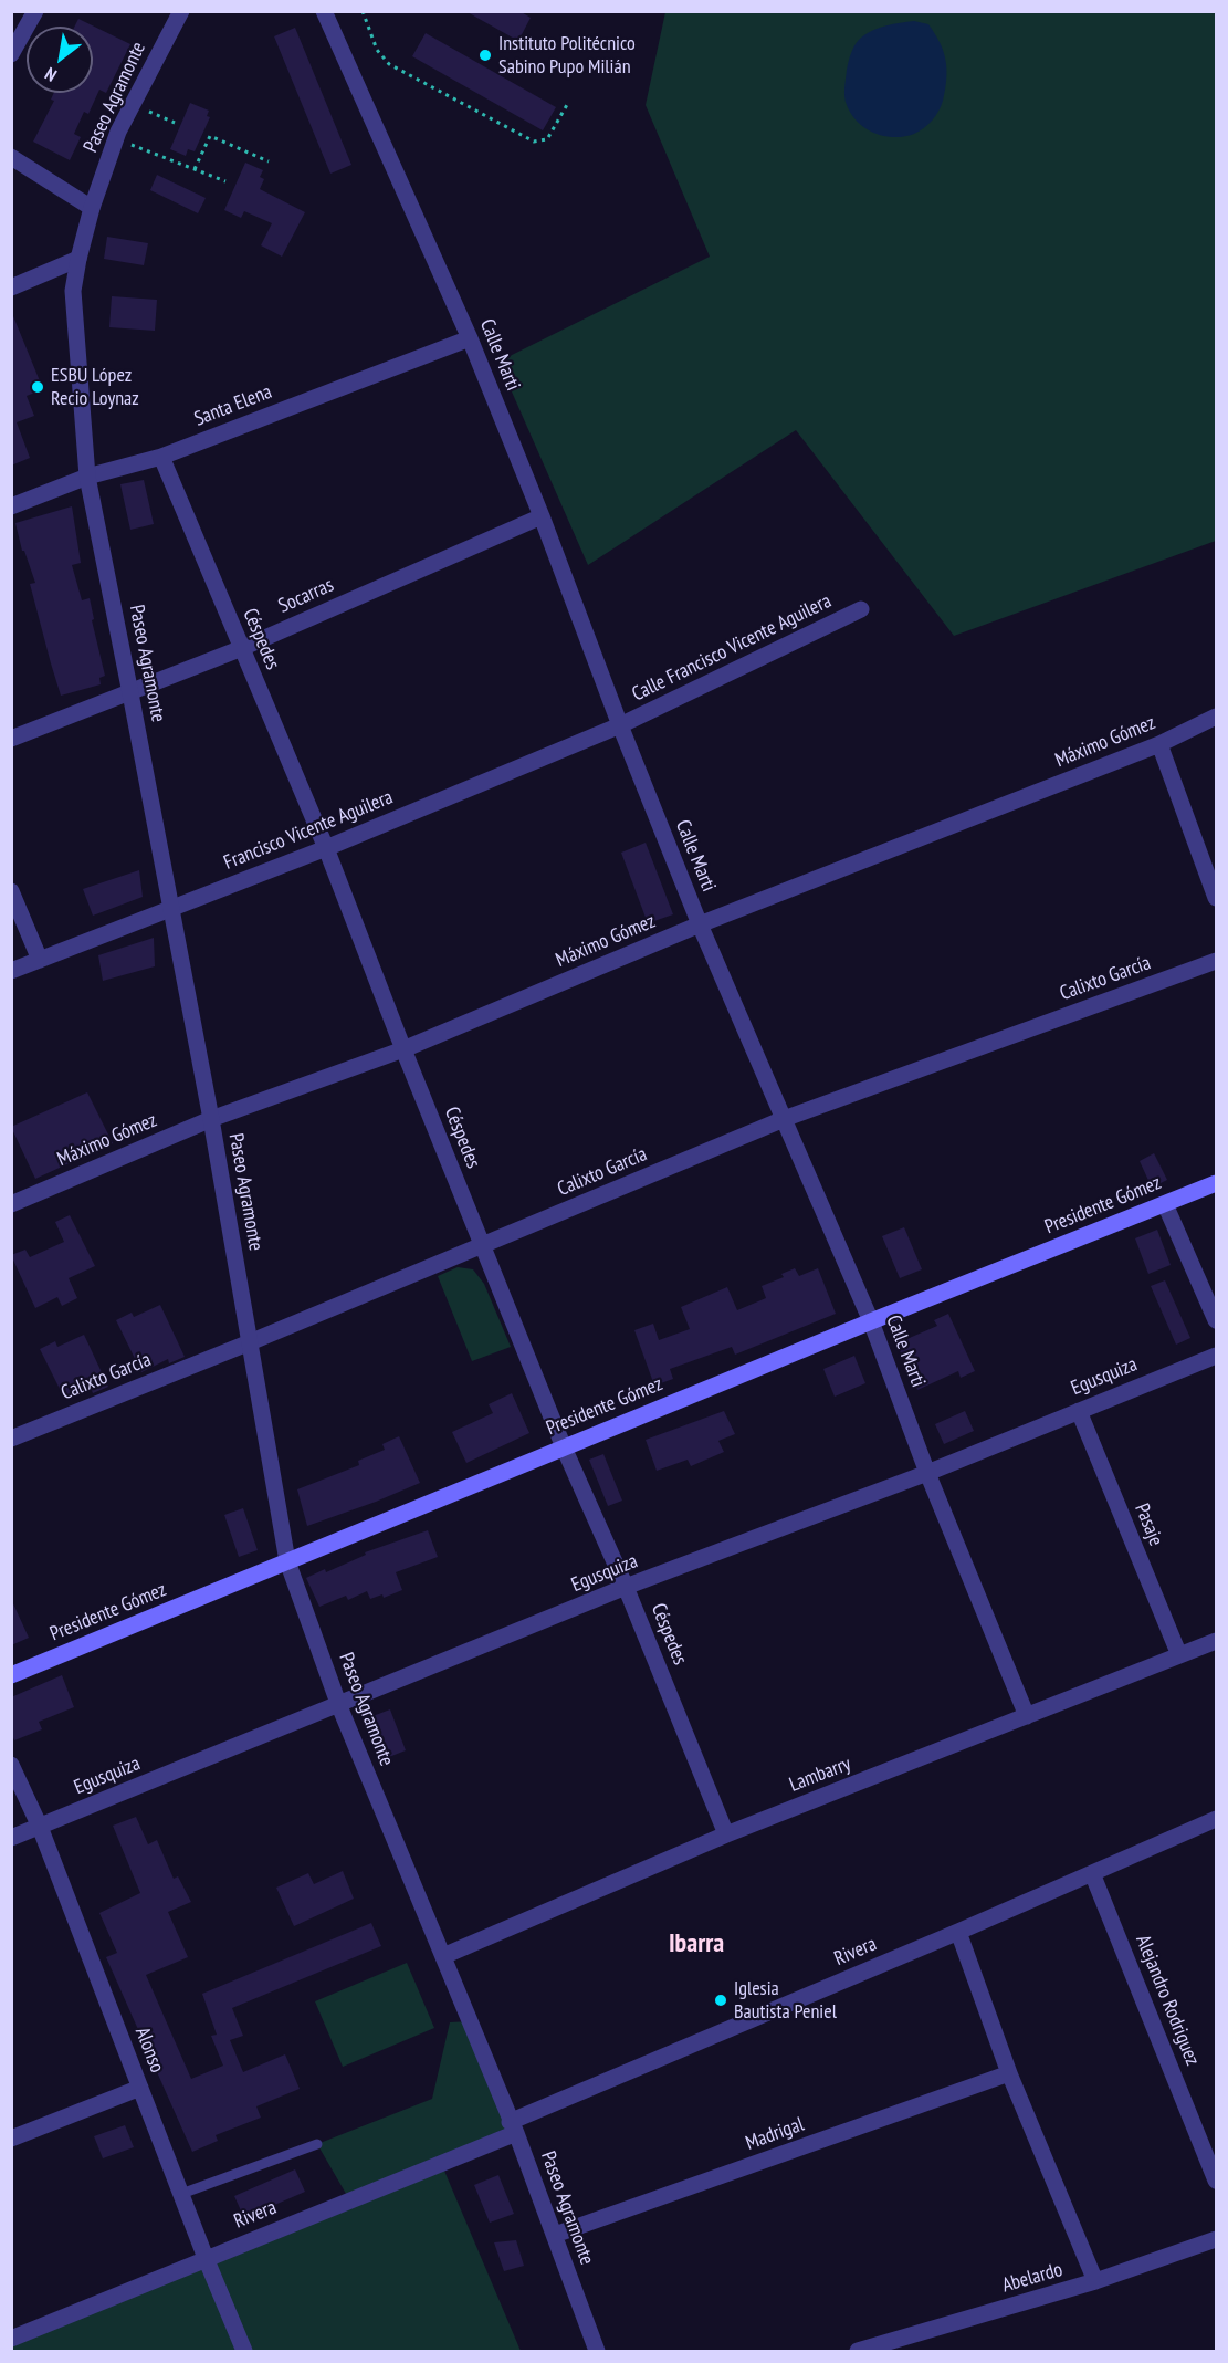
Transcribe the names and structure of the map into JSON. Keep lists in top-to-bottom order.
{
  "streets": {
    "main road": ["Presidente Gómez"],
    "street": [
      "Paseo Agramonte",
      "Calle Marti",
      "Santa Elena",
      "Socarras",
      "Céspedes",
      "Calle Francisco Vicente Aguilera",
      "Máximo Gómez",
      "Francisco Vicente Aguilera",
      "Calixto García",
      "Egusquiza",
      "Pasaje",
      "Lambarry",
      "Rivera",
      "Alejandro Rodriguez",
      "Alonso",
      "Madrigal",
      "Abelardo"
    ]
  },
  "crossings": [
    ["Paseo Agramonte", "Santa Elena"],
    ["Paseo Agramonte", "Socarras"],
    ["Paseo Agramonte", "Máximo Gómez"],
    ["Paseo Agramonte", "Francisco Vicente Aguilera"],
    ["Paseo Agramonte", "Calixto García"],
    ["Paseo Agramonte", "Presidente Gómez"],
    ["Paseo Agramonte", "Egusquiza"],
    ["Paseo Agramonte", "Lambarry"],
    ["Paseo Agramonte", "Rivera"],
    ["Paseo Agramonte", "Madrigal"],
    ["Calle Marti", "Santa Elena"],
    ["Calle Marti", "Socarras"],
    ["Calle Marti", "Calle Francisco Vicente Aguilera"],
    ["Calle Marti", "Máximo Gómez"],
    ["Calle Marti", "Francisco Vicente Aguilera"],
    ["Calle Marti", "Calixto García"],
    ["Calle Marti", "Presidente Gómez"],
    ["Calle Marti", "Egusquiza"],
    ["Calle Marti", "Lambarry"],
    ["Santa Elena", "Céspedes"],
    ["Socarras", "Céspedes"],
    ["Céspedes", "Máximo Gómez"],
    ["Céspedes", "Francisco Vicente Aguilera"],
    ["Céspedes", "Calixto García"],
    ["Céspedes", "Presidente Gómez"],
    ["Céspedes", "Egusquiza"],
    ["Céspedes", "Lambarry"],
    ["Calle Francisco Vicente Aguilera", "Francisco Vicente Aguilera"],
    ["Egusquiza", "Pasaje"],
    ["Egusquiza", "Alonso"],
    ["Pasaje", "Lambarry"],
    ["Rivera", "Alejandro Rodriguez"],
    ["Rivera", "Alonso"]
  ],
  "districts": ["Ibarra"],
  "places": ["Instituto Politécnico Sabino Pupo Milián", "ESBU López Recio Loynaz", "Iglesia Bautista Peniel"],
  "north": "bottom left"
}
